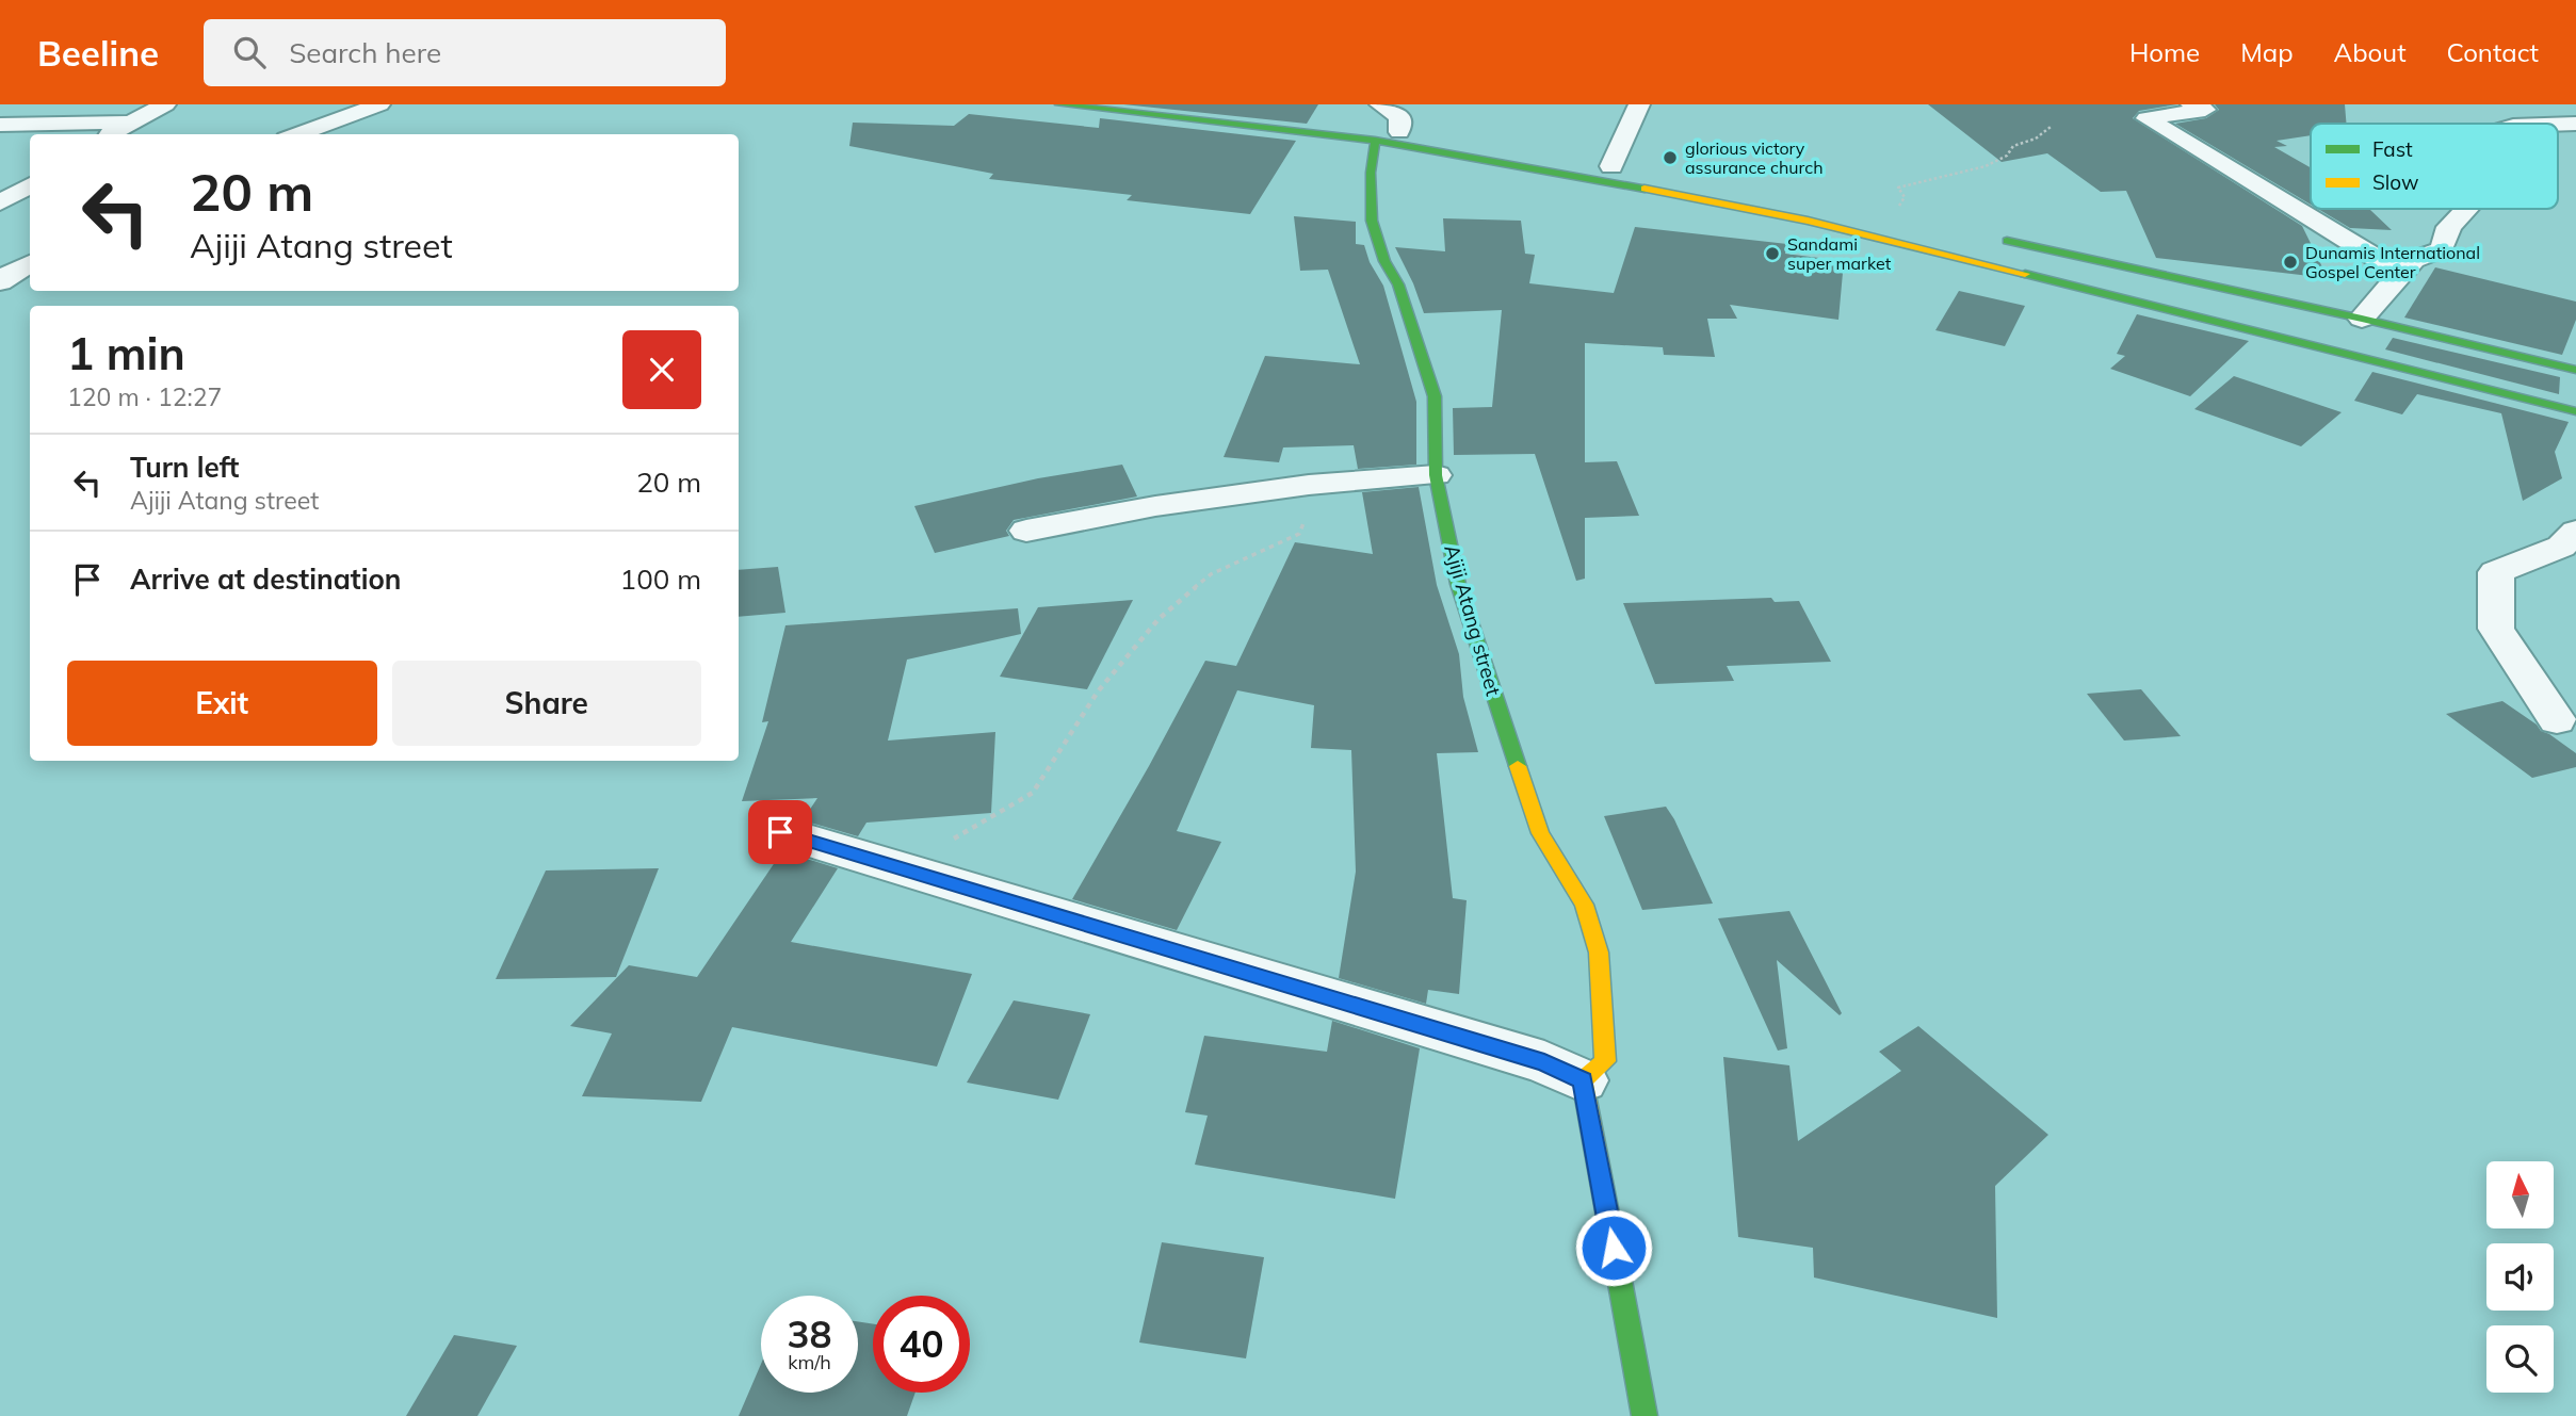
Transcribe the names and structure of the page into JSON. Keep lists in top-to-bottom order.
{
  "streets": {
    "main road": ["Ajiji Atang street"]
  },
  "places": ["glorious victory assurance church", "Sandami super market", "Dunamis International Gospel Center"],
  "legend": ["Fast", "Slow"],
  "north": "top",
  "page": {
    "header": "Beeline",
    "search": "Search here",
    "nav": [
      "Home",
      "Map",
      "About",
      "Contact"
    ],
    "turn": ["20 m", "Ajiji Atang street"],
    "heading": ["1 min", "120 m · 12:27"],
    "list": [
      {
        "name": "Turn left",
        "note": "Ajiji Atang street",
        "value": "20 m"
      },
      {
        "name": "Arrive at destination",
        "value": "100 m"
      }
    ],
    "buttons": ["Exit", "Share"],
    "speed": "38 km/h",
    "limit": "40"
  }
}
